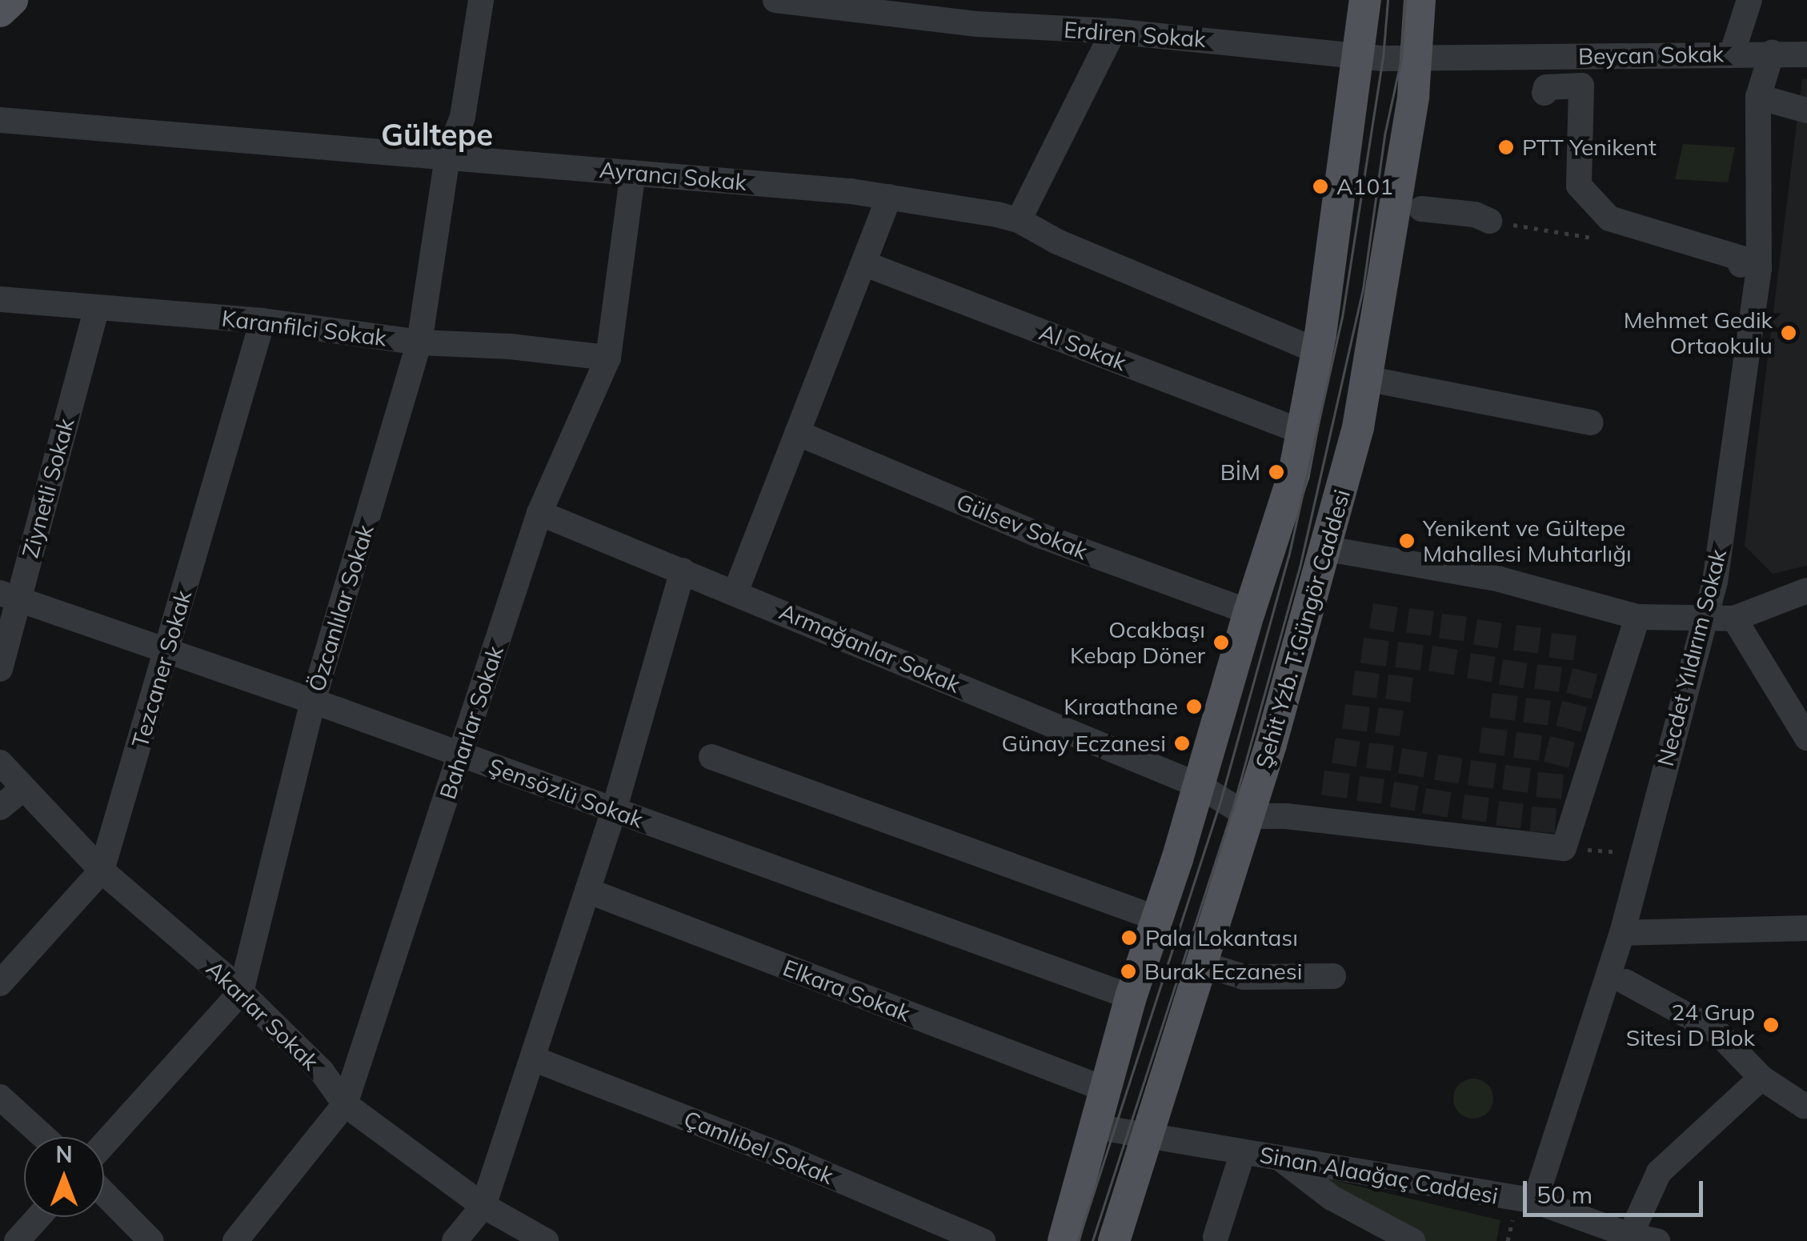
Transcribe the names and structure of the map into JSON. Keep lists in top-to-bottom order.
{
  "streets": {
    "main road": ["Şehit Yzb. T.Güngör Caddesi"],
    "street": [
      "Erdiren Sokak",
      "Beycan Sokak",
      "Ayrancı Sokak",
      "Karanfilci Sokak",
      "Al Sokak",
      "Ziynetli Sokak",
      "Gülsev Sokak",
      "Özcanlılar Sokak",
      "Armağanlar Sokak",
      "Necdet Yıldırım Sokak",
      "Tezcaner Sokak",
      "Baharlar Sokak",
      "Şensözlü Sokak",
      "Elkara Sokak",
      "Akarlar Sokak",
      "Çamlıbel Sokak",
      "Sinan Alaağaç Caddesi"
    ]
  },
  "crossings": [
    ["Erdiren Sokak", "Beycan Sokak"],
    ["Erdiren Sokak", "Şehit Yzb. T.Güngör Caddesi"],
    ["Beycan Sokak", "Necdet Yıldırım Sokak"],
    ["Ayrancı Sokak", "Özcanlılar Sokak"],
    ["Ayrancı Sokak", "Baharlar Sokak"],
    ["Karanfilci Sokak", "Ziynetli Sokak"],
    ["Karanfilci Sokak", "Özcanlılar Sokak"],
    ["Karanfilci Sokak", "Tezcaner Sokak"],
    ["Karanfilci Sokak", "Baharlar Sokak"],
    ["Ziynetli Sokak", "Şensözlü Sokak"],
    ["Özcanlılar Sokak", "Şensözlü Sokak"],
    ["Özcanlılar Sokak", "Akarlar Sokak"],
    ["Şehit Yzb. T.Güngör Caddesi", "Armağanlar Sokak"],
    ["Şehit Yzb. T.Güngör Caddesi", "Sinan Alaağaç Caddesi"],
    ["Armağanlar Sokak", "Baharlar Sokak"],
    ["Necdet Yıldırım Sokak", "Sinan Alaağaç Caddesi"],
    ["Tezcaner Sokak", "Şensözlü Sokak"],
    ["Tezcaner Sokak", "Akarlar Sokak"],
    ["Baharlar Sokak", "Şensözlü Sokak"],
    ["Baharlar Sokak", "Akarlar Sokak"]
  ],
  "districts": ["Gültepe"],
  "places": [
    "PTT Yenikent",
    "A101",
    "Mehmet Gedik Ortaokulu",
    "BİM",
    "Yenikent ve Gültepe Mahallesi Muhtarlığı",
    "Ocakbaşı Kebap Döner",
    "Kıraathane",
    "Günay Eczanesi",
    "Pala Lokantası",
    "Burak Eczanesi",
    "24 Grup Sitesi D Blok"
  ],
  "scale_bar": "50 m",
  "north": "top"
}
